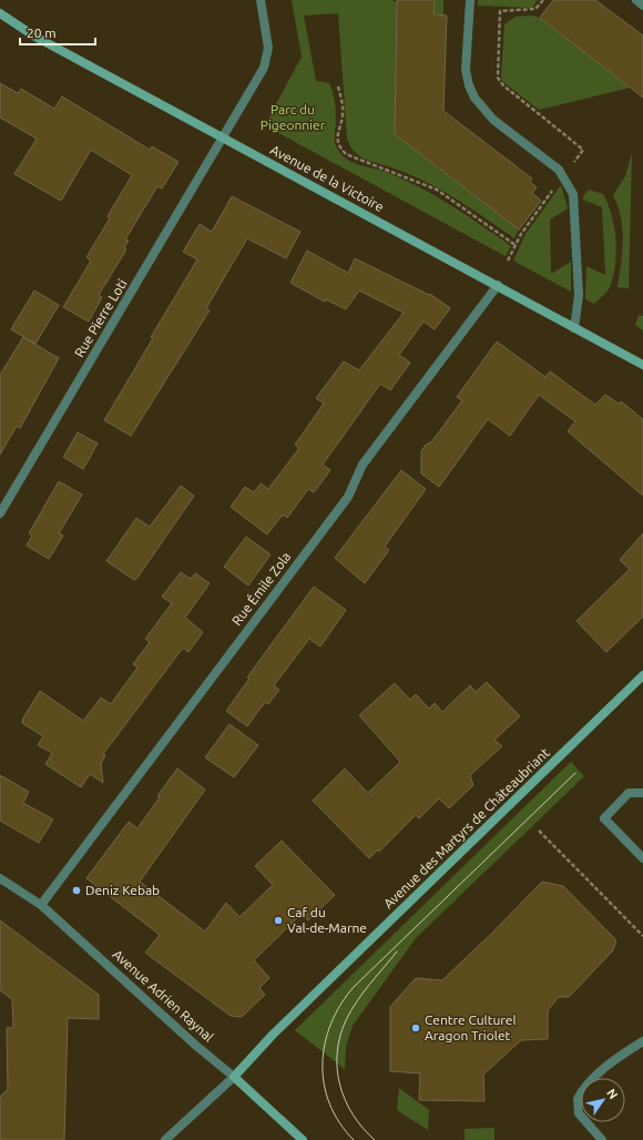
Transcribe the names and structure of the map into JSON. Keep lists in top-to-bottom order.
{
  "streets": {
    "street": [
      "Avenue de la Victoire",
      "Rue Pierre Loti",
      "Rue Émile Zola",
      "Avenue des Martyrs de Châteaubriant",
      "Avenue Adrien Raynal"
    ]
  },
  "crossings": [
    ["Avenue de la Victoire", "Rue Pierre Loti"],
    ["Avenue de la Victoire", "Rue Émile Zola"],
    ["Rue Émile Zola", "Avenue Adrien Raynal"],
    ["Avenue des Martyrs de Châteaubriant", "Avenue Adrien Raynal"]
  ],
  "parks": ["Parc du Pigeonnier"],
  "places": ["Deniz Kebab", "Caf du Val-de-Marne", "Centre Culturel Aragon Triolet"],
  "scale_bar": "20 m",
  "north": "top right"
}
